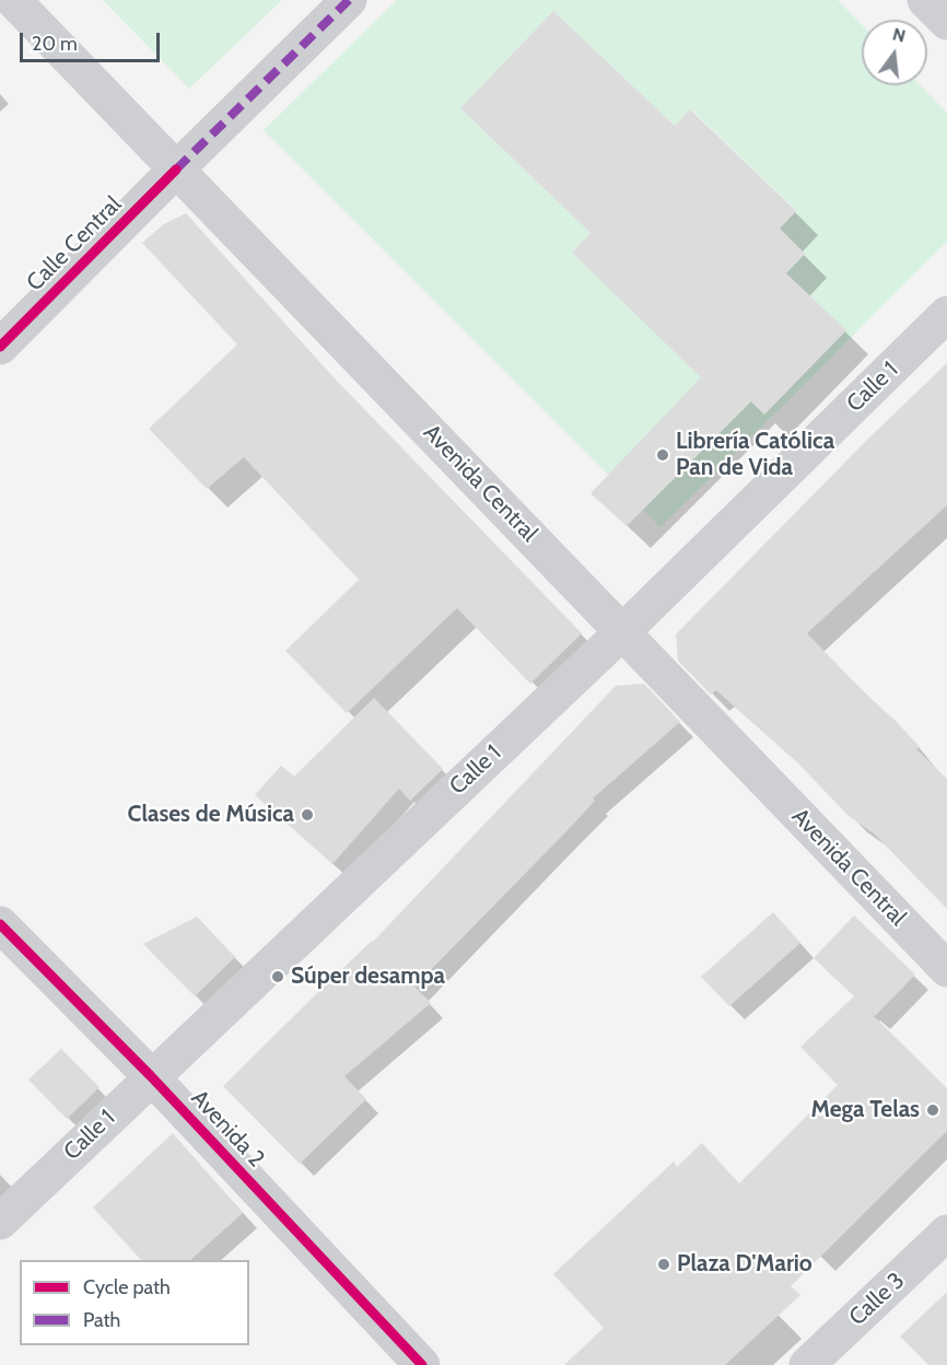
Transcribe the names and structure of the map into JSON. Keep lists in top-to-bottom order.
{
  "streets": {
    "main road": ["Calle 1", "Avenida Central", "Calle 3"],
    "street": ["Calle Central", "Avenida 2"]
  },
  "crossings": [
    ["Calle Central", "Avenida Central"],
    ["Calle 1", "Avenida Central"],
    ["Calle 1", "Avenida 2"]
  ],
  "places": [
    "Librería Católica Pan de Vida",
    "Clases de Música",
    "Súper desampa",
    "Mega Telas",
    "Plaza D'Mario"
  ],
  "legend": ["Cycle path", "Path"],
  "scale_bar": "20 m",
  "north": "top"
}
